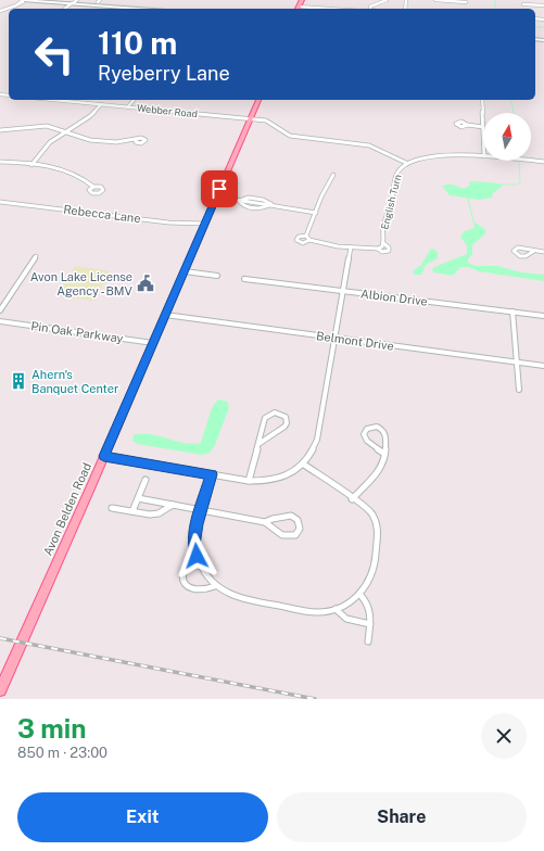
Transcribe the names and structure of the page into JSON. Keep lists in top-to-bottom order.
{
  "streets": {
    "main road": ["Avon Belden Road"],
    "street": [
      "Webber Road",
      "English Turn",
      "Rebecca Lane",
      "Albion Drive",
      "Pin Oak Parkway",
      "Belmont Drive"
    ]
  },
  "crossings": [
    ["Webber Road", "English Turn"],
    ["Webber Road", "Avon Belden Road"],
    ["Rebecca Lane", "Avon Belden Road"],
    ["Pin Oak Parkway", "Avon Belden Road"],
    ["Belmont Drive", "Avon Belden Road"]
  ],
  "places": {
    "public building": ["Avon Lake License Agency - BMV"],
    "building": ["Ahern's Banquet Center"]
  },
  "north": "top",
  "page": {
    "turn": ["110 m", "Ryeberry Lane"],
    "heading": ["3 min", "850 m · 23:00"],
    "buttons": ["Exit", "Share"]
  }
}
